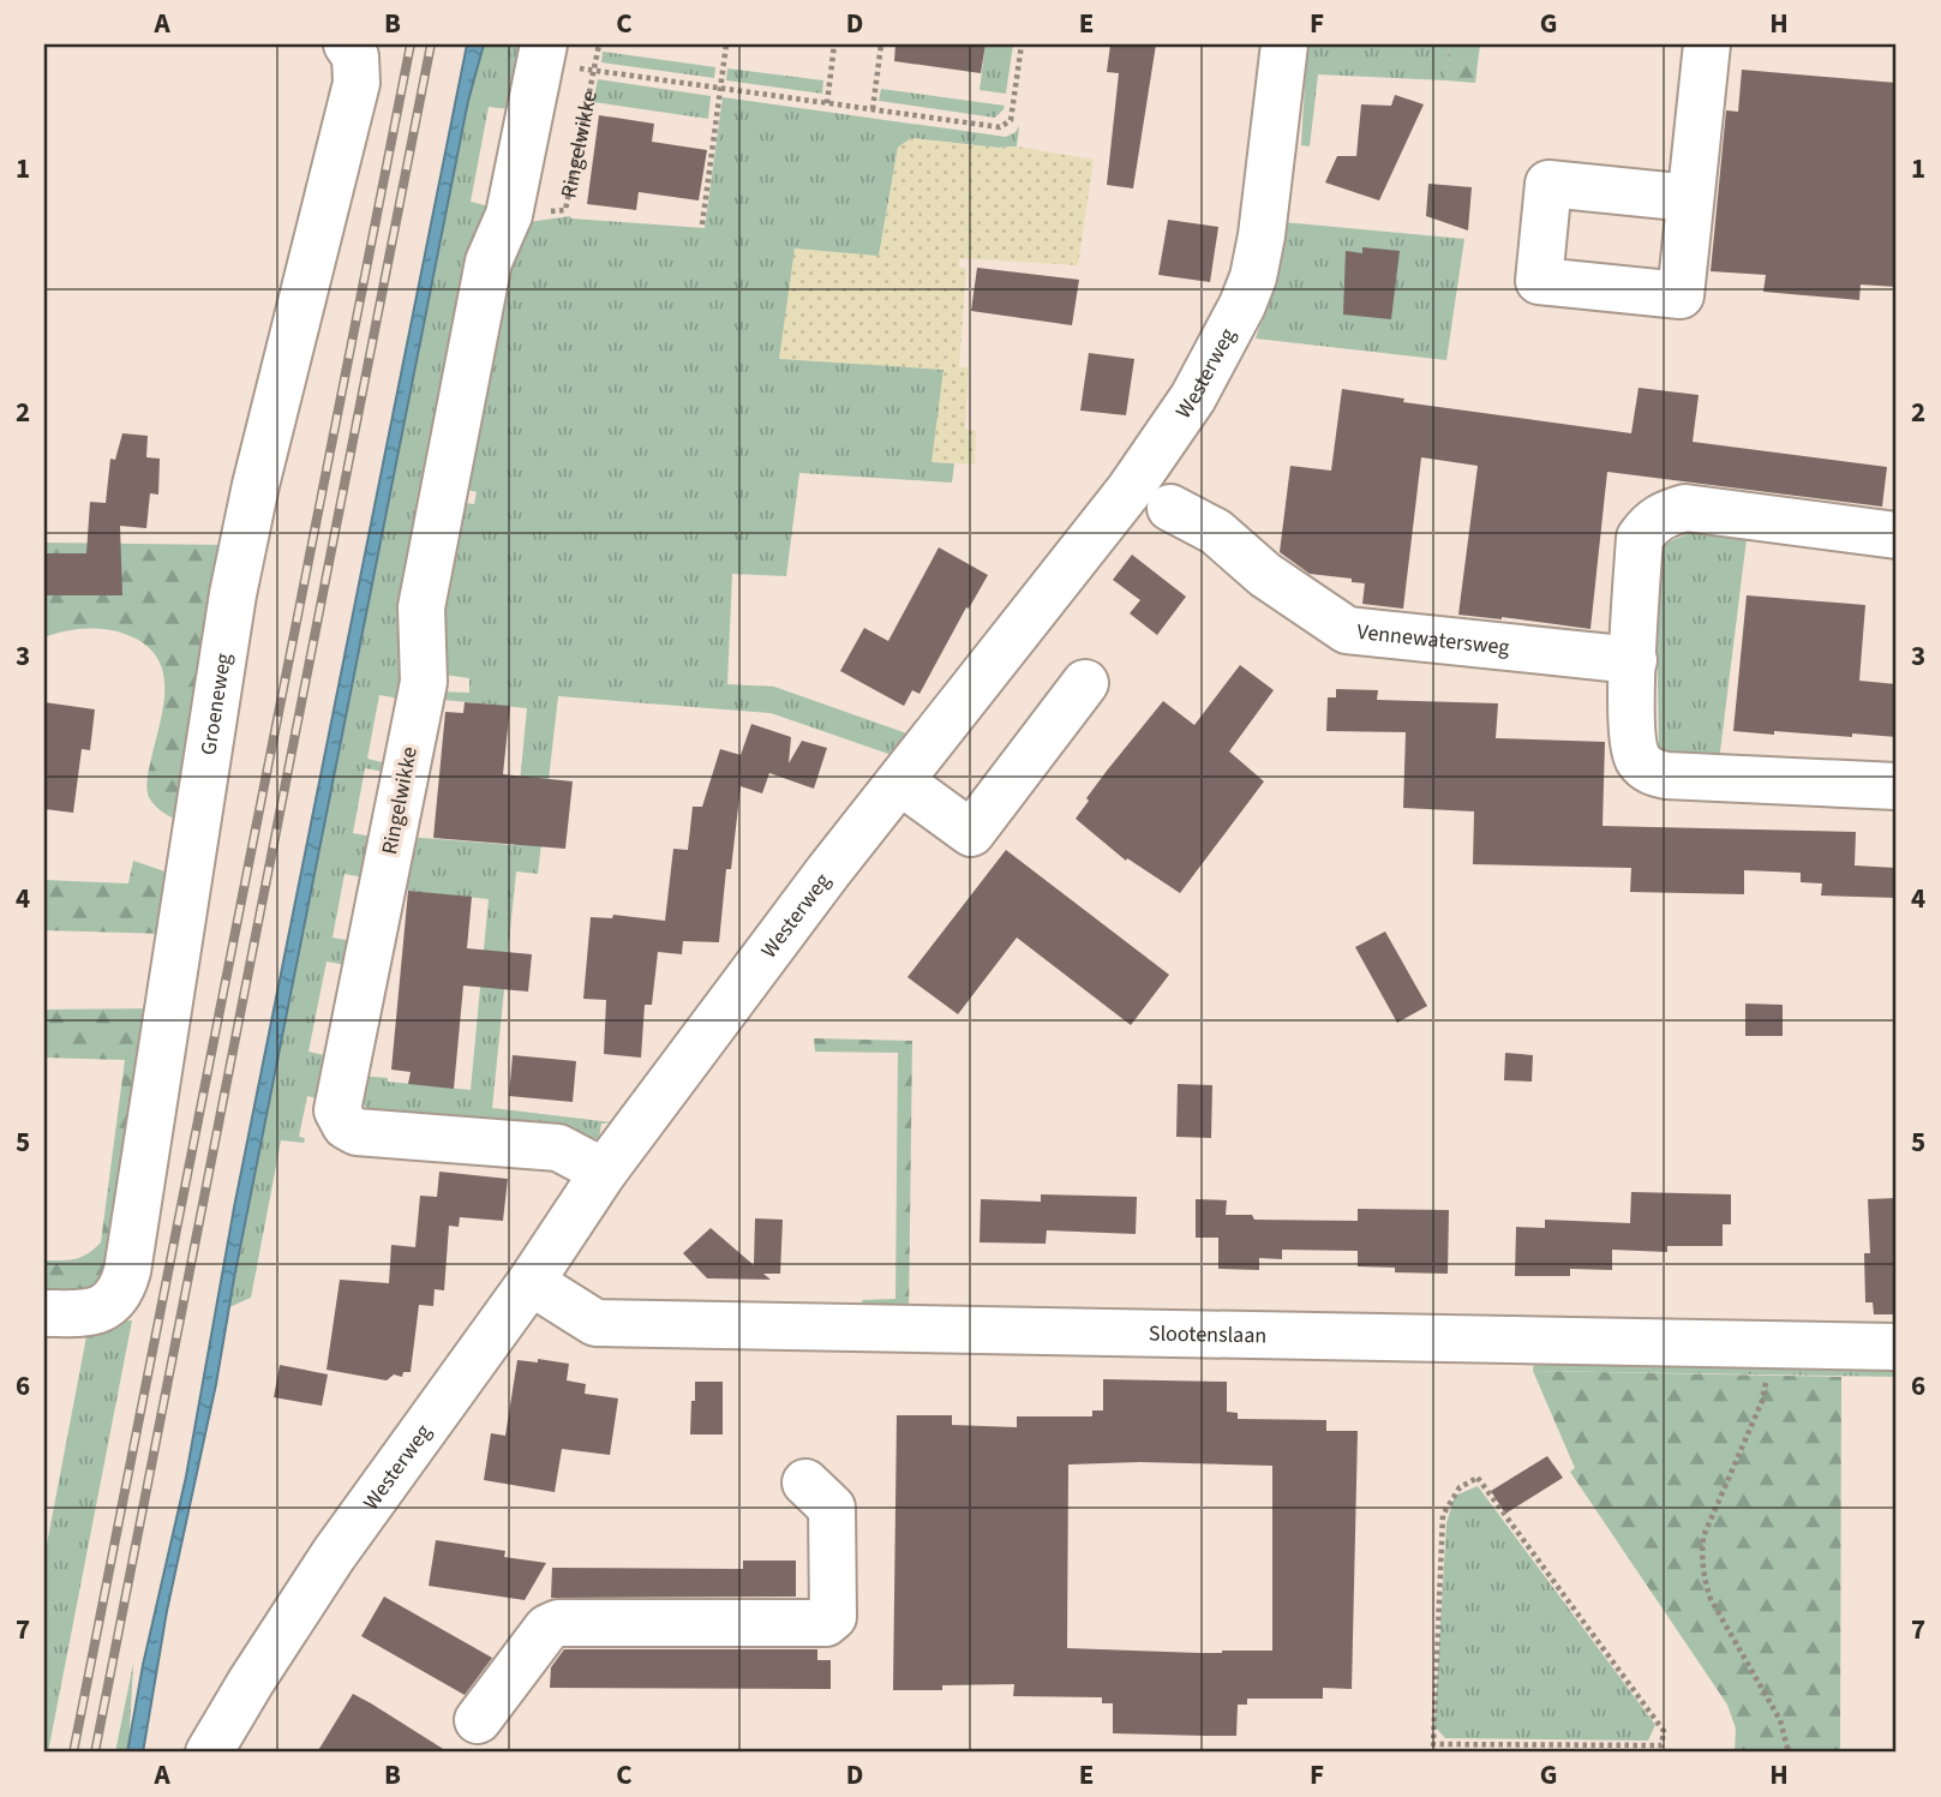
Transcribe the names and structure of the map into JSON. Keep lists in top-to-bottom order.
{
  "streets": {
    "street": [
      "Ringelwikke",
      "Westerweg",
      "Vennewatersweg",
      "Groeneweg",
      "Slootenslaan"
    ]
  },
  "crossings": [
    ["Ringelwikke", "Westerweg"],
    ["Westerweg", "Slootenslaan"]
  ],
  "grid": {
    "columns": [
      "A",
      "B",
      "C",
      "D",
      "E",
      "F",
      "G",
      "H"
    ],
    "rows": [
      "1",
      "2",
      "3",
      "4",
      "5",
      "6",
      "7"
    ]
  }
}
